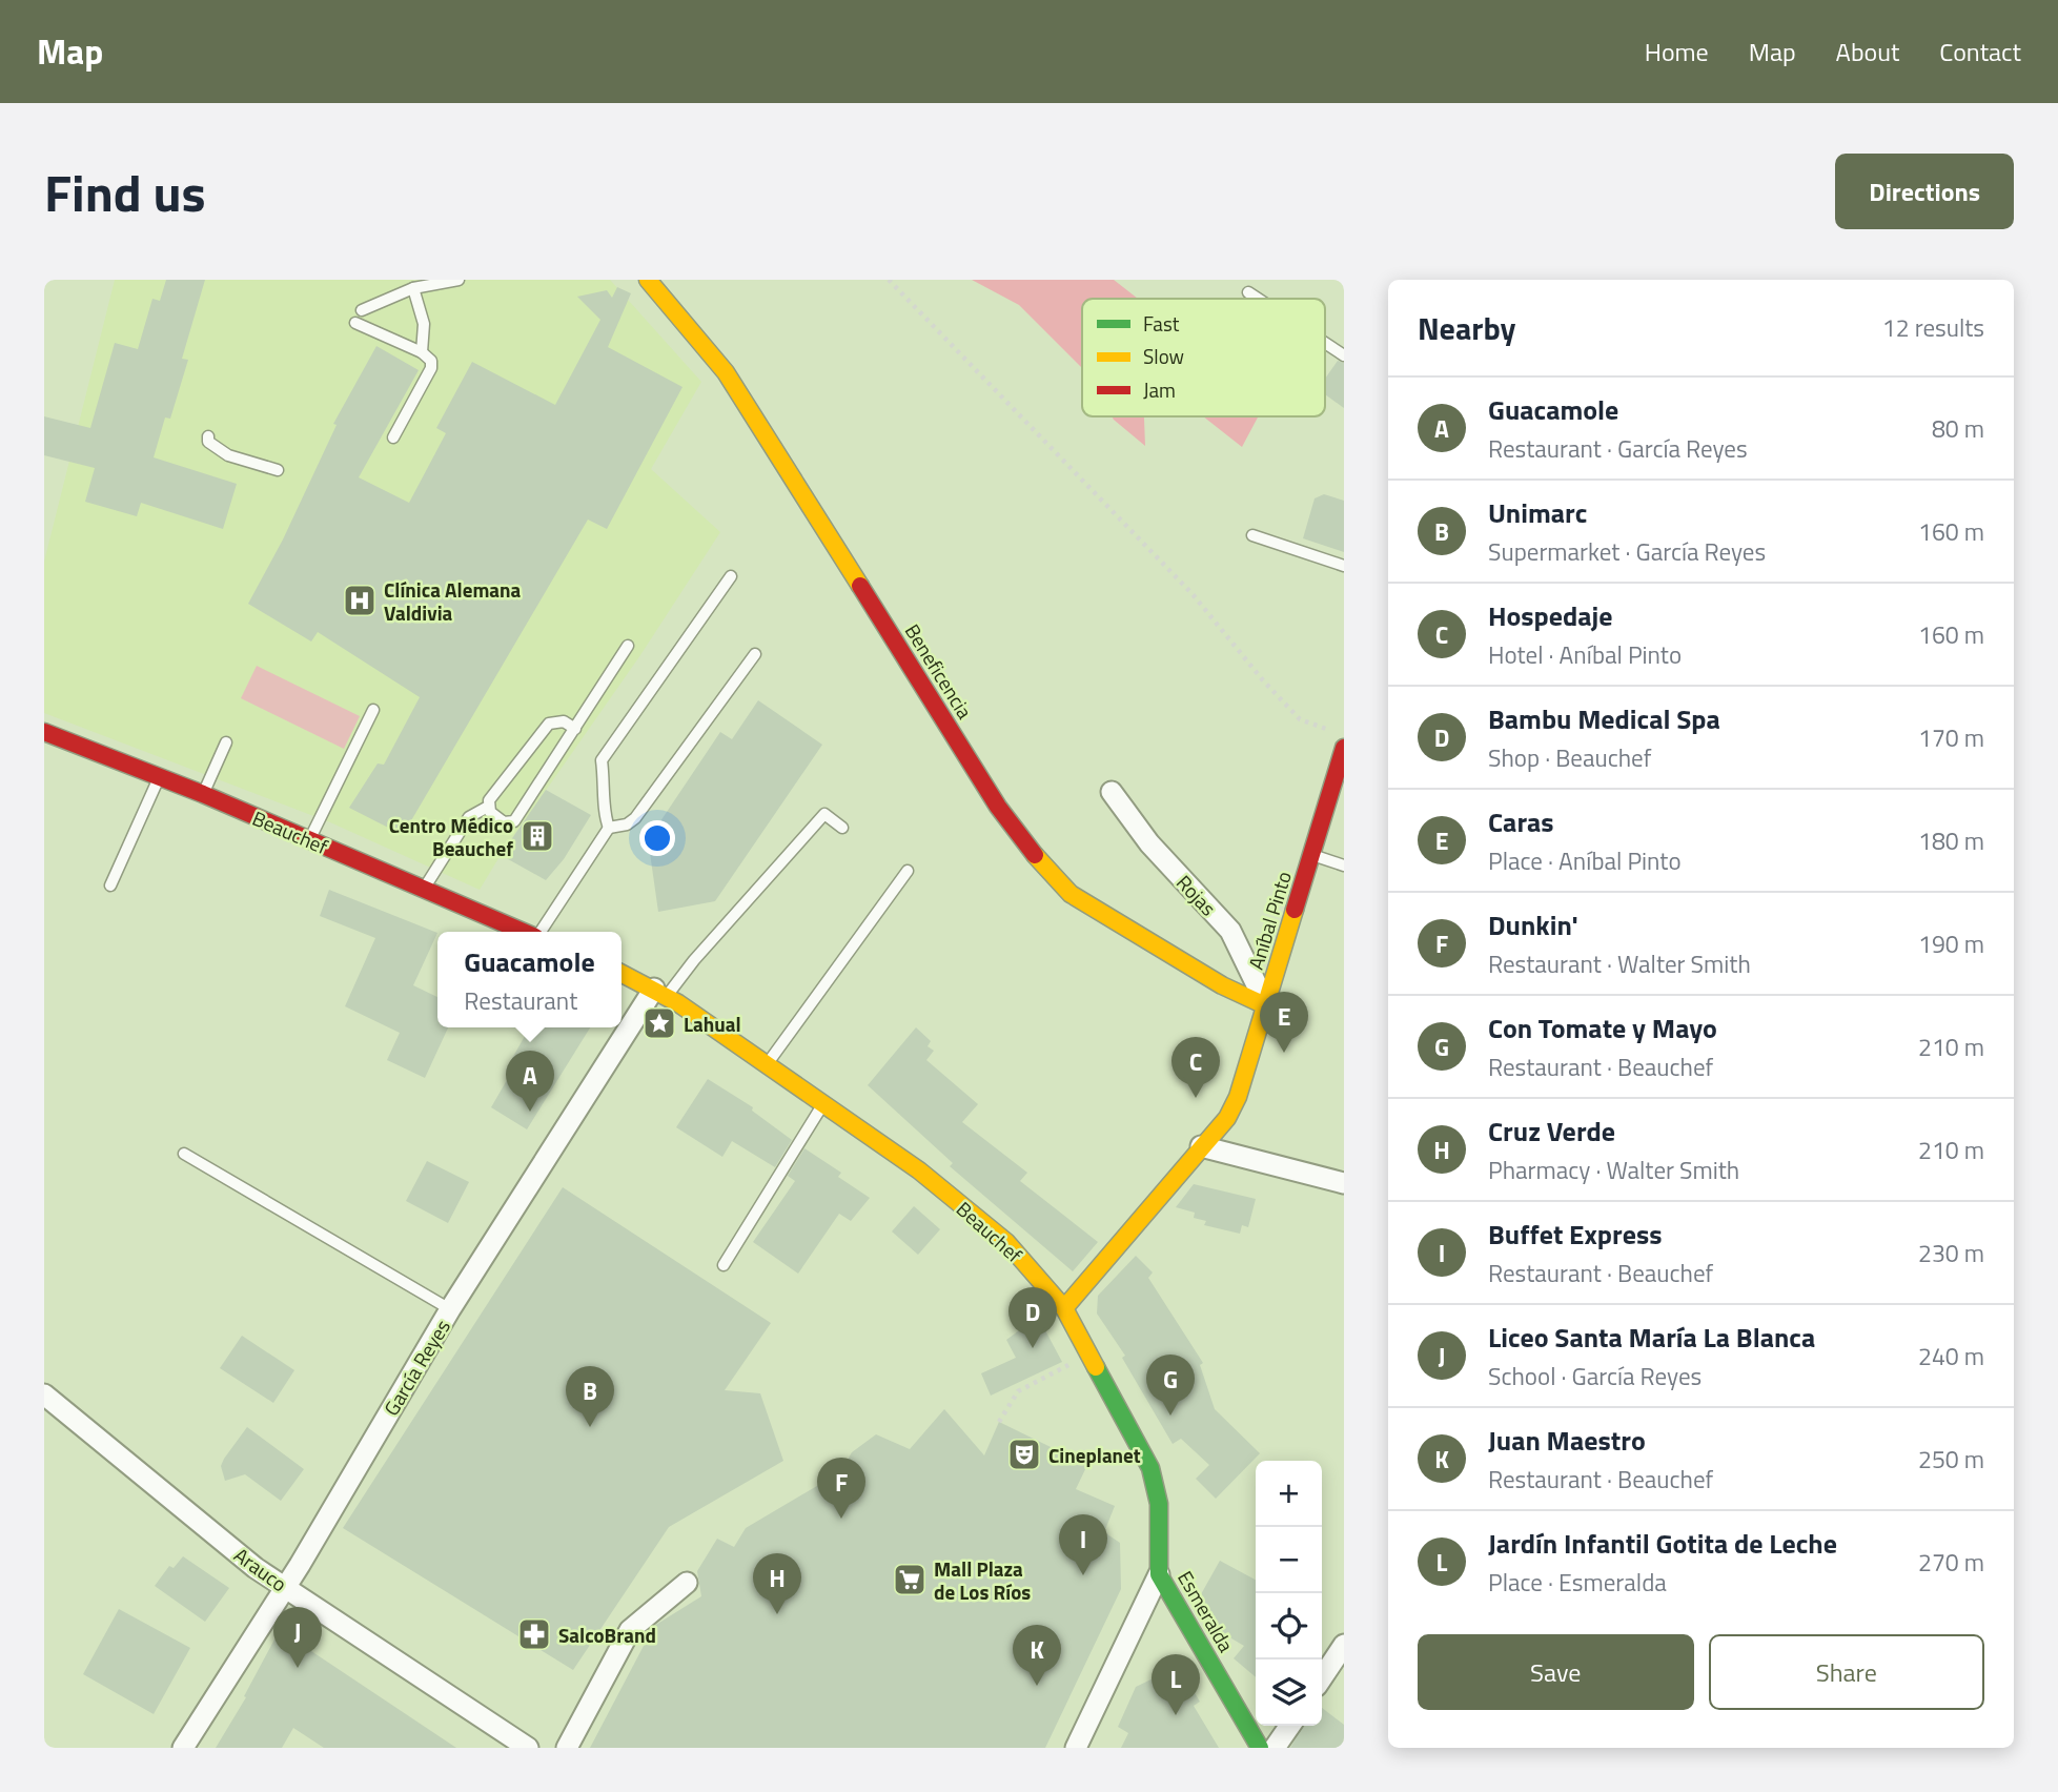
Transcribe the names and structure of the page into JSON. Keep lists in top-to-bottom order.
{
  "streets": {
    "main road": [
      "Beneficencia",
      "Beauchef",
      "Aníbal Pinto",
      "Esmeralda"
    ],
    "street": ["Rojas", "García Reyes", "Arauco"]
  },
  "crossings": [
    ["Beneficencia", "Rojas"],
    ["Beneficencia", "Aníbal Pinto"],
    ["Beauchef", "Aníbal Pinto"],
    ["Beauchef", "García Reyes"],
    ["Beauchef", "Esmeralda"],
    ["Rojas", "Aníbal Pinto"],
    ["García Reyes", "Arauco"]
  ],
  "places": {
    "hospital": ["Clínica Alemana Valdivia"],
    "building": ["Centro Médico Beauchef"],
    "place": ["Lahual"],
    "theatre": ["Cineplanet"],
    "supermarket": ["Mall Plaza de Los Ríos"],
    "pharmacy": ["SalcoBrand"]
  },
  "legend": ["Fast", "Slow", "Jam"],
  "page": {
    "header": "Map",
    "nav": [
      "Home",
      "Map",
      "About",
      "Contact"
    ],
    "title": "Find us",
    "buttons": [
      "Directions",
      ["Save", "Share"]
    ],
    "heading": ["Nearby", "12 results"],
    "list": [
      {
        "mark": "A",
        "name": "Guacamole",
        "note": "Restaurant · García Reyes",
        "value": "80 m"
      },
      {
        "mark": "B",
        "name": "Unimarc",
        "note": "Supermarket · García Reyes",
        "value": "160 m"
      },
      {
        "mark": "C",
        "name": "Hospedaje",
        "note": "Hotel · Aníbal Pinto",
        "value": "160 m"
      },
      {
        "mark": "D",
        "name": "Bambu Medical Spa",
        "note": "Shop · Beauchef",
        "value": "170 m"
      },
      {
        "mark": "E",
        "name": "Caras",
        "note": "Place · Aníbal Pinto",
        "value": "180 m"
      },
      {
        "mark": "F",
        "name": "Dunkin'",
        "note": "Restaurant · Walter Smith",
        "value": "190 m"
      },
      {
        "mark": "G",
        "name": "Con Tomate y Mayo",
        "note": "Restaurant · Beauchef",
        "value": "210 m"
      },
      {
        "mark": "H",
        "name": "Cruz Verde",
        "note": "Pharmacy · Walter Smith",
        "value": "210 m"
      },
      {
        "mark": "I",
        "name": "Buffet Express",
        "note": "Restaurant · Beauchef",
        "value": "230 m"
      },
      {
        "mark": "J",
        "name": "Liceo Santa María La Blanca",
        "note": "School · García Reyes",
        "value": "240 m"
      },
      {
        "mark": "K",
        "name": "Juan Maestro",
        "note": "Restaurant · Beauchef",
        "value": "250 m"
      },
      {
        "mark": "L",
        "name": "Jardín Infantil Gotita de Leche",
        "note": "Place · Esmeralda",
        "value": "270 m"
      }
    ],
    "popup": ["Guacamole", "Restaurant"],
    "pins": [
      "E",
      "C",
      "A",
      "D",
      "G",
      "B",
      "F",
      "I",
      "H",
      "J",
      "K",
      "L"
    ],
    "map_buttons": ["+", "−"]
  }
}
